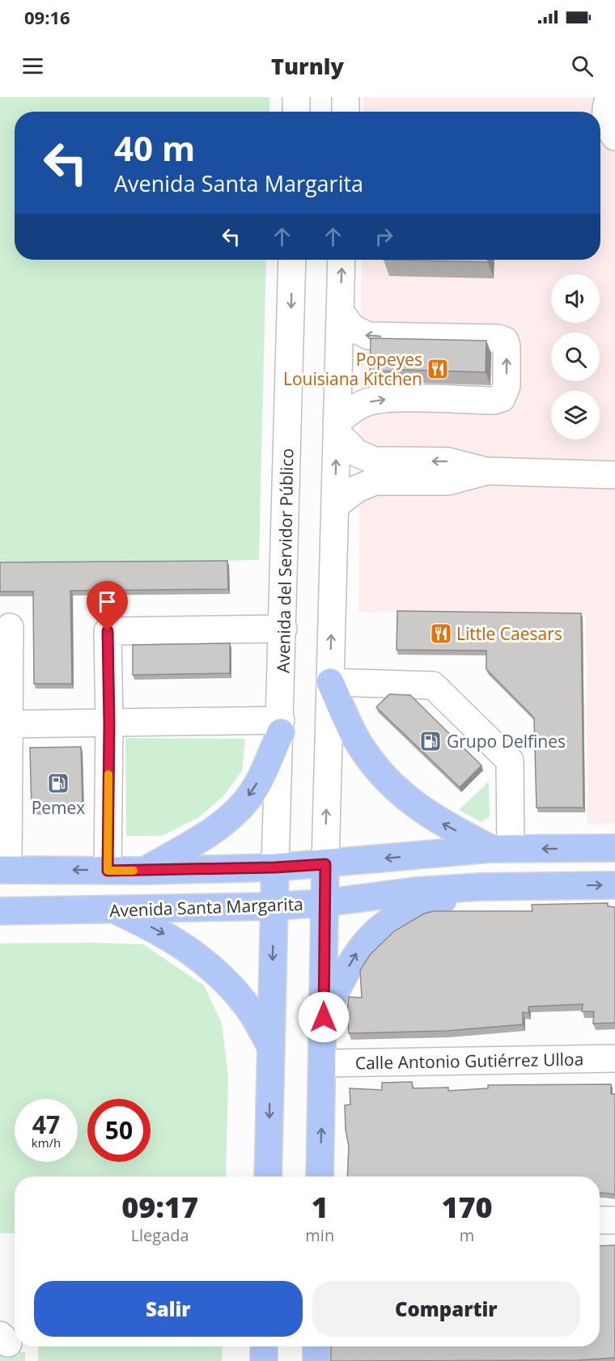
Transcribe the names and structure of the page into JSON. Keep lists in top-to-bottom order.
{
  "streets": {
    "main road": ["Avenida Santa Margarita"],
    "street": ["Avenida del Servidor Público", "Calle Antonio Gutiérrez Ulloa"]
  },
  "places": {
    "restaurant": ["Popeyes Louisiana Kitchen", "Little Caesars"],
    "fuel station": ["Grupo Delfines", "Pemex"]
  },
  "page": {
    "status": "09:16",
    "header": "Turnly",
    "turn": ["40 m", "Avenida Santa Margarita"],
    "speed": "47 km/h",
    "limit": "50",
    "eta": [
      "09:17",
      "Llegada",
      "1",
      "min",
      "170",
      "m"
    ],
    "buttons": ["Salir", "Compartir"]
  }
}
